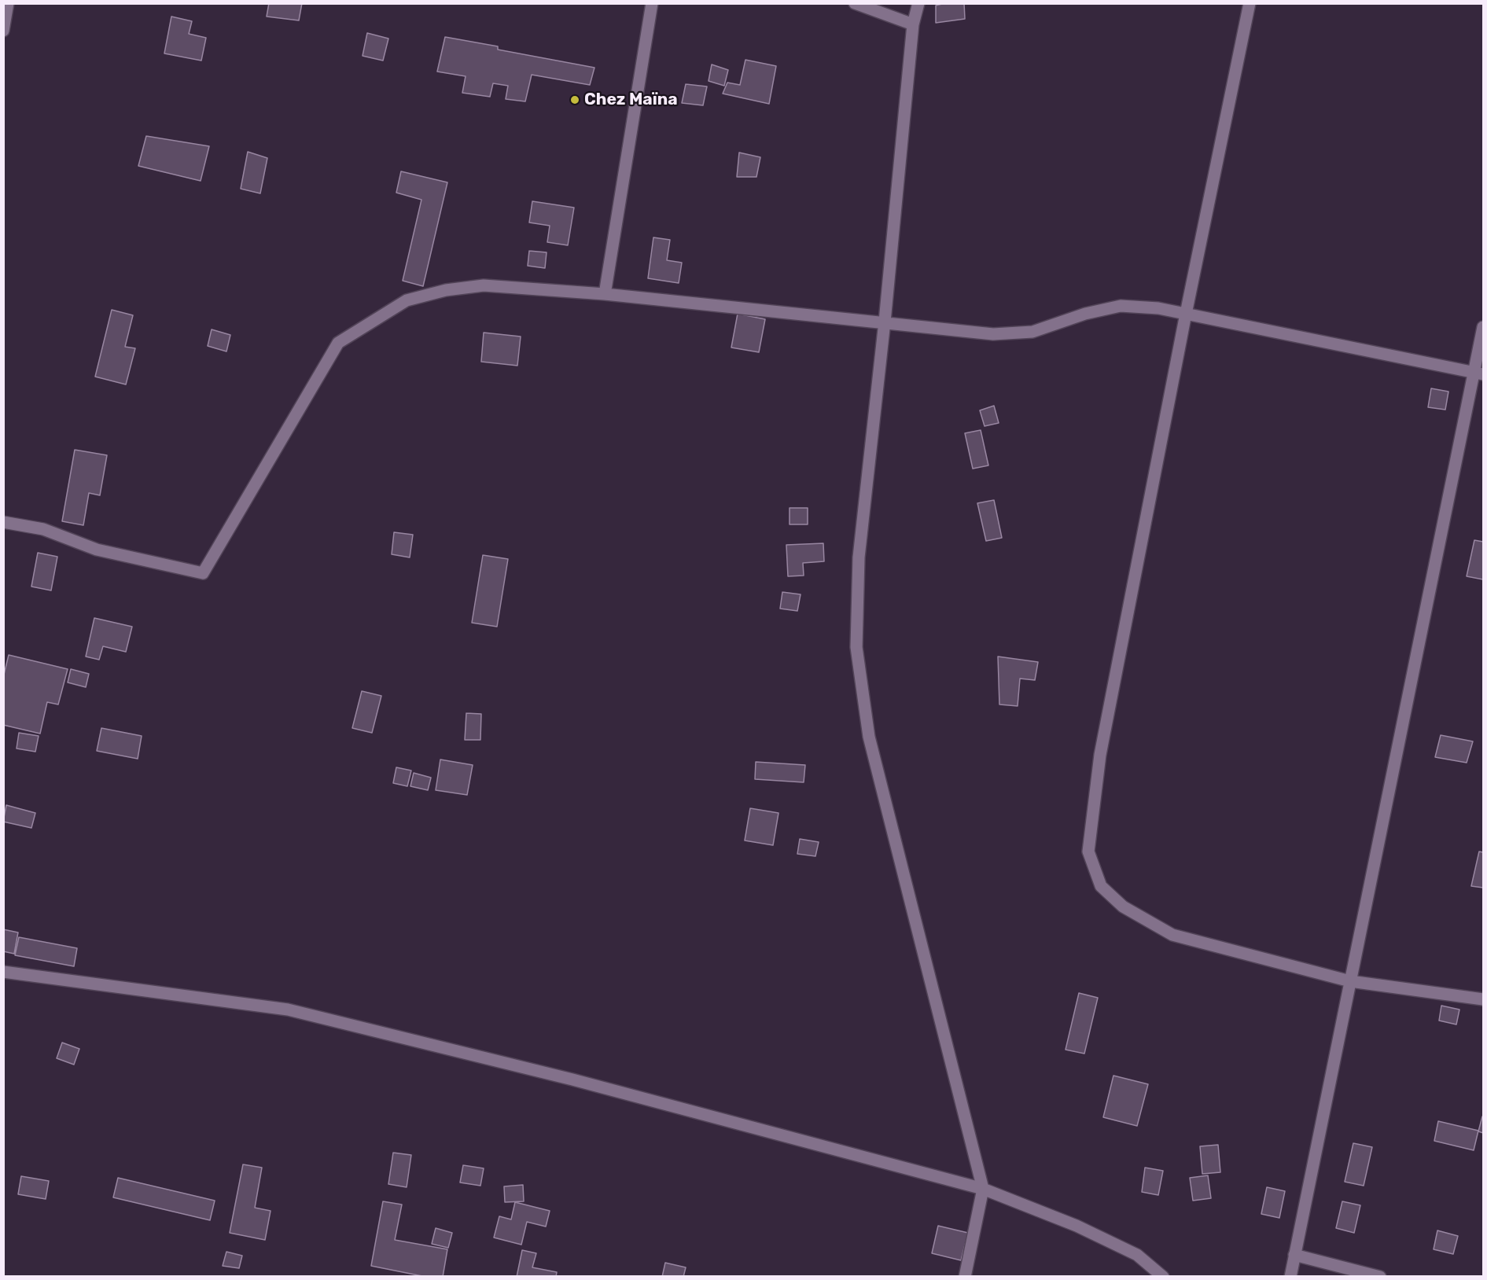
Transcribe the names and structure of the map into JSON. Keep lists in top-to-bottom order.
{
  "places": ["Chez Maïna"]
}
